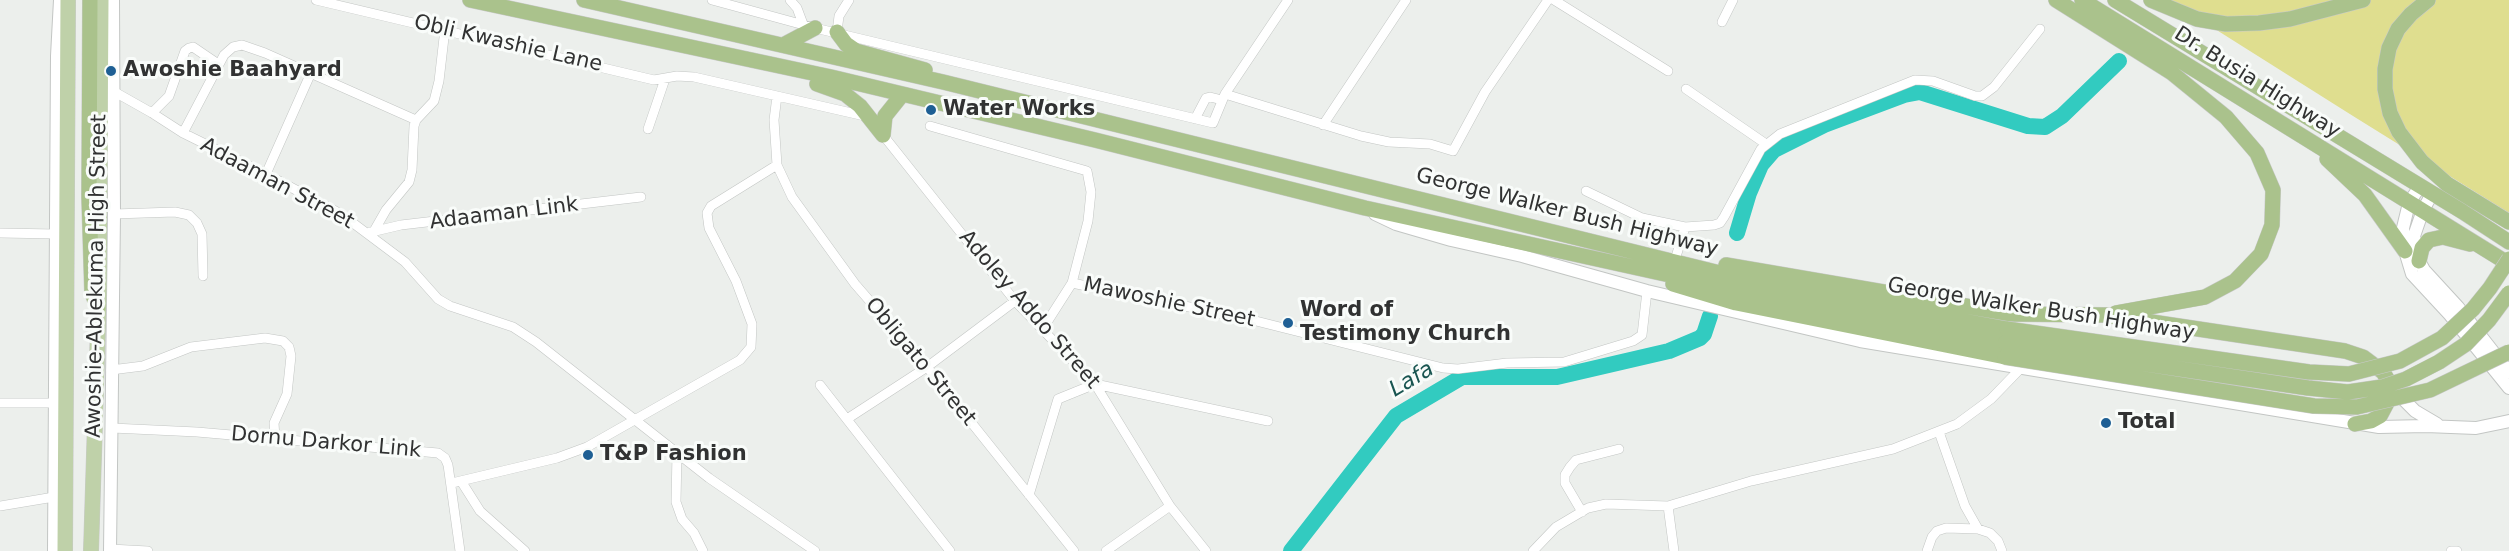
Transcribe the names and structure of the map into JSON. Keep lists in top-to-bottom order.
{
  "streets": {
    "highway": ["Dr. Busia Highway", "George Walker Bush Highway"],
    "main road": ["Awoshie-Ablekuma High Street"],
    "street": [
      "Obli Kwashie Lane",
      "Adaaman Street",
      "Adaaman Link",
      "Mawoshie Street",
      "Adoley Addo Street",
      "Obligato Street",
      "Dornu Darkor Link"
    ]
  },
  "crossings": [
    ["Adaaman Street", "Adaaman Link"],
    ["Adaaman Street", "Awoshie-Ablekuma High Street"],
    ["George Walker Bush Highway", "Mawoshie Street"],
    ["Awoshie-Ablekuma High Street", "Dornu Darkor Link"]
  ],
  "water": ["Lafa"],
  "places": [
    "Awoshie Baahyard",
    "Water Works",
    "Word of Testimony Church",
    "Total",
    "T&P Fashion"
  ]
}
